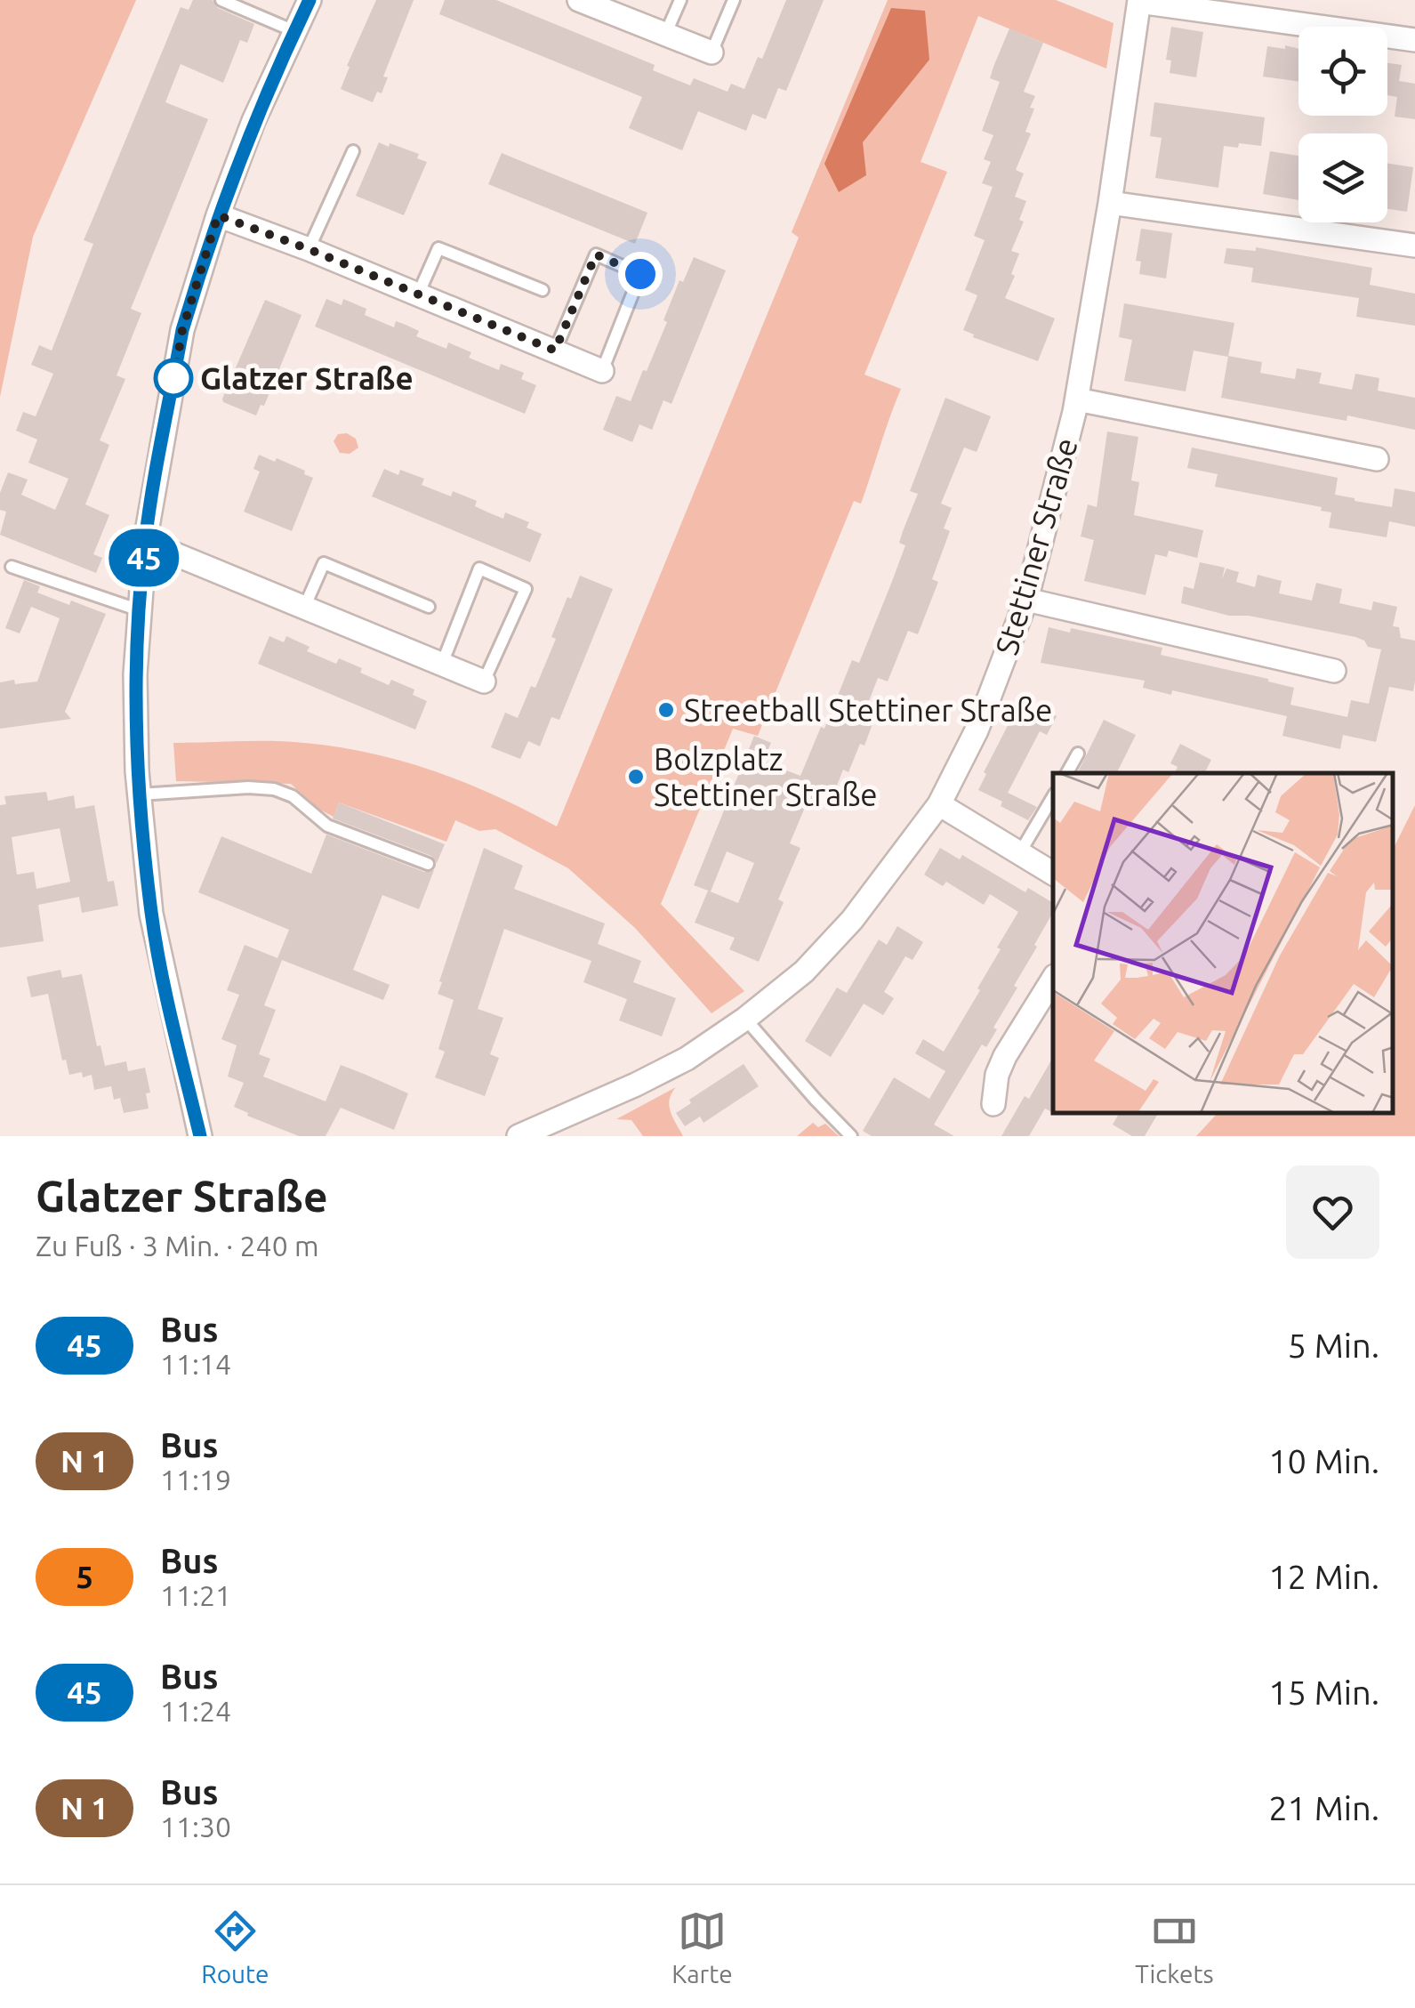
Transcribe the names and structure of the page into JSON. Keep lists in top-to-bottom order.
{
  "streets": {
    "street": ["Stettiner Straße"]
  },
  "places": ["Glatzer Straße", "Streetball Stettiner Straße", "Bolzplatz Stettiner Straße"],
  "lines": ["bus line 45"],
  "page": {
    "on_map": "45",
    "heading": ["Glatzer Straße", "Zu Fuß · 3 Min. · 240 m"],
    "list": [
      {
        "mark": "45",
        "name": "Bus",
        "note": "11:14",
        "value": "5 Min."
      },
      {
        "mark": "N 1",
        "name": "Bus",
        "note": "11:19",
        "value": "10 Min."
      },
      {
        "mark": "5",
        "name": "Bus",
        "note": "11:21",
        "value": "12 Min."
      },
      {
        "mark": "45",
        "name": "Bus",
        "note": "11:24",
        "value": "15 Min."
      },
      {
        "mark": "N 1",
        "name": "Bus",
        "note": "11:30",
        "value": "21 Min."
      }
    ],
    "tabs": ["Route", "Karte", "Tickets"]
  }
}
